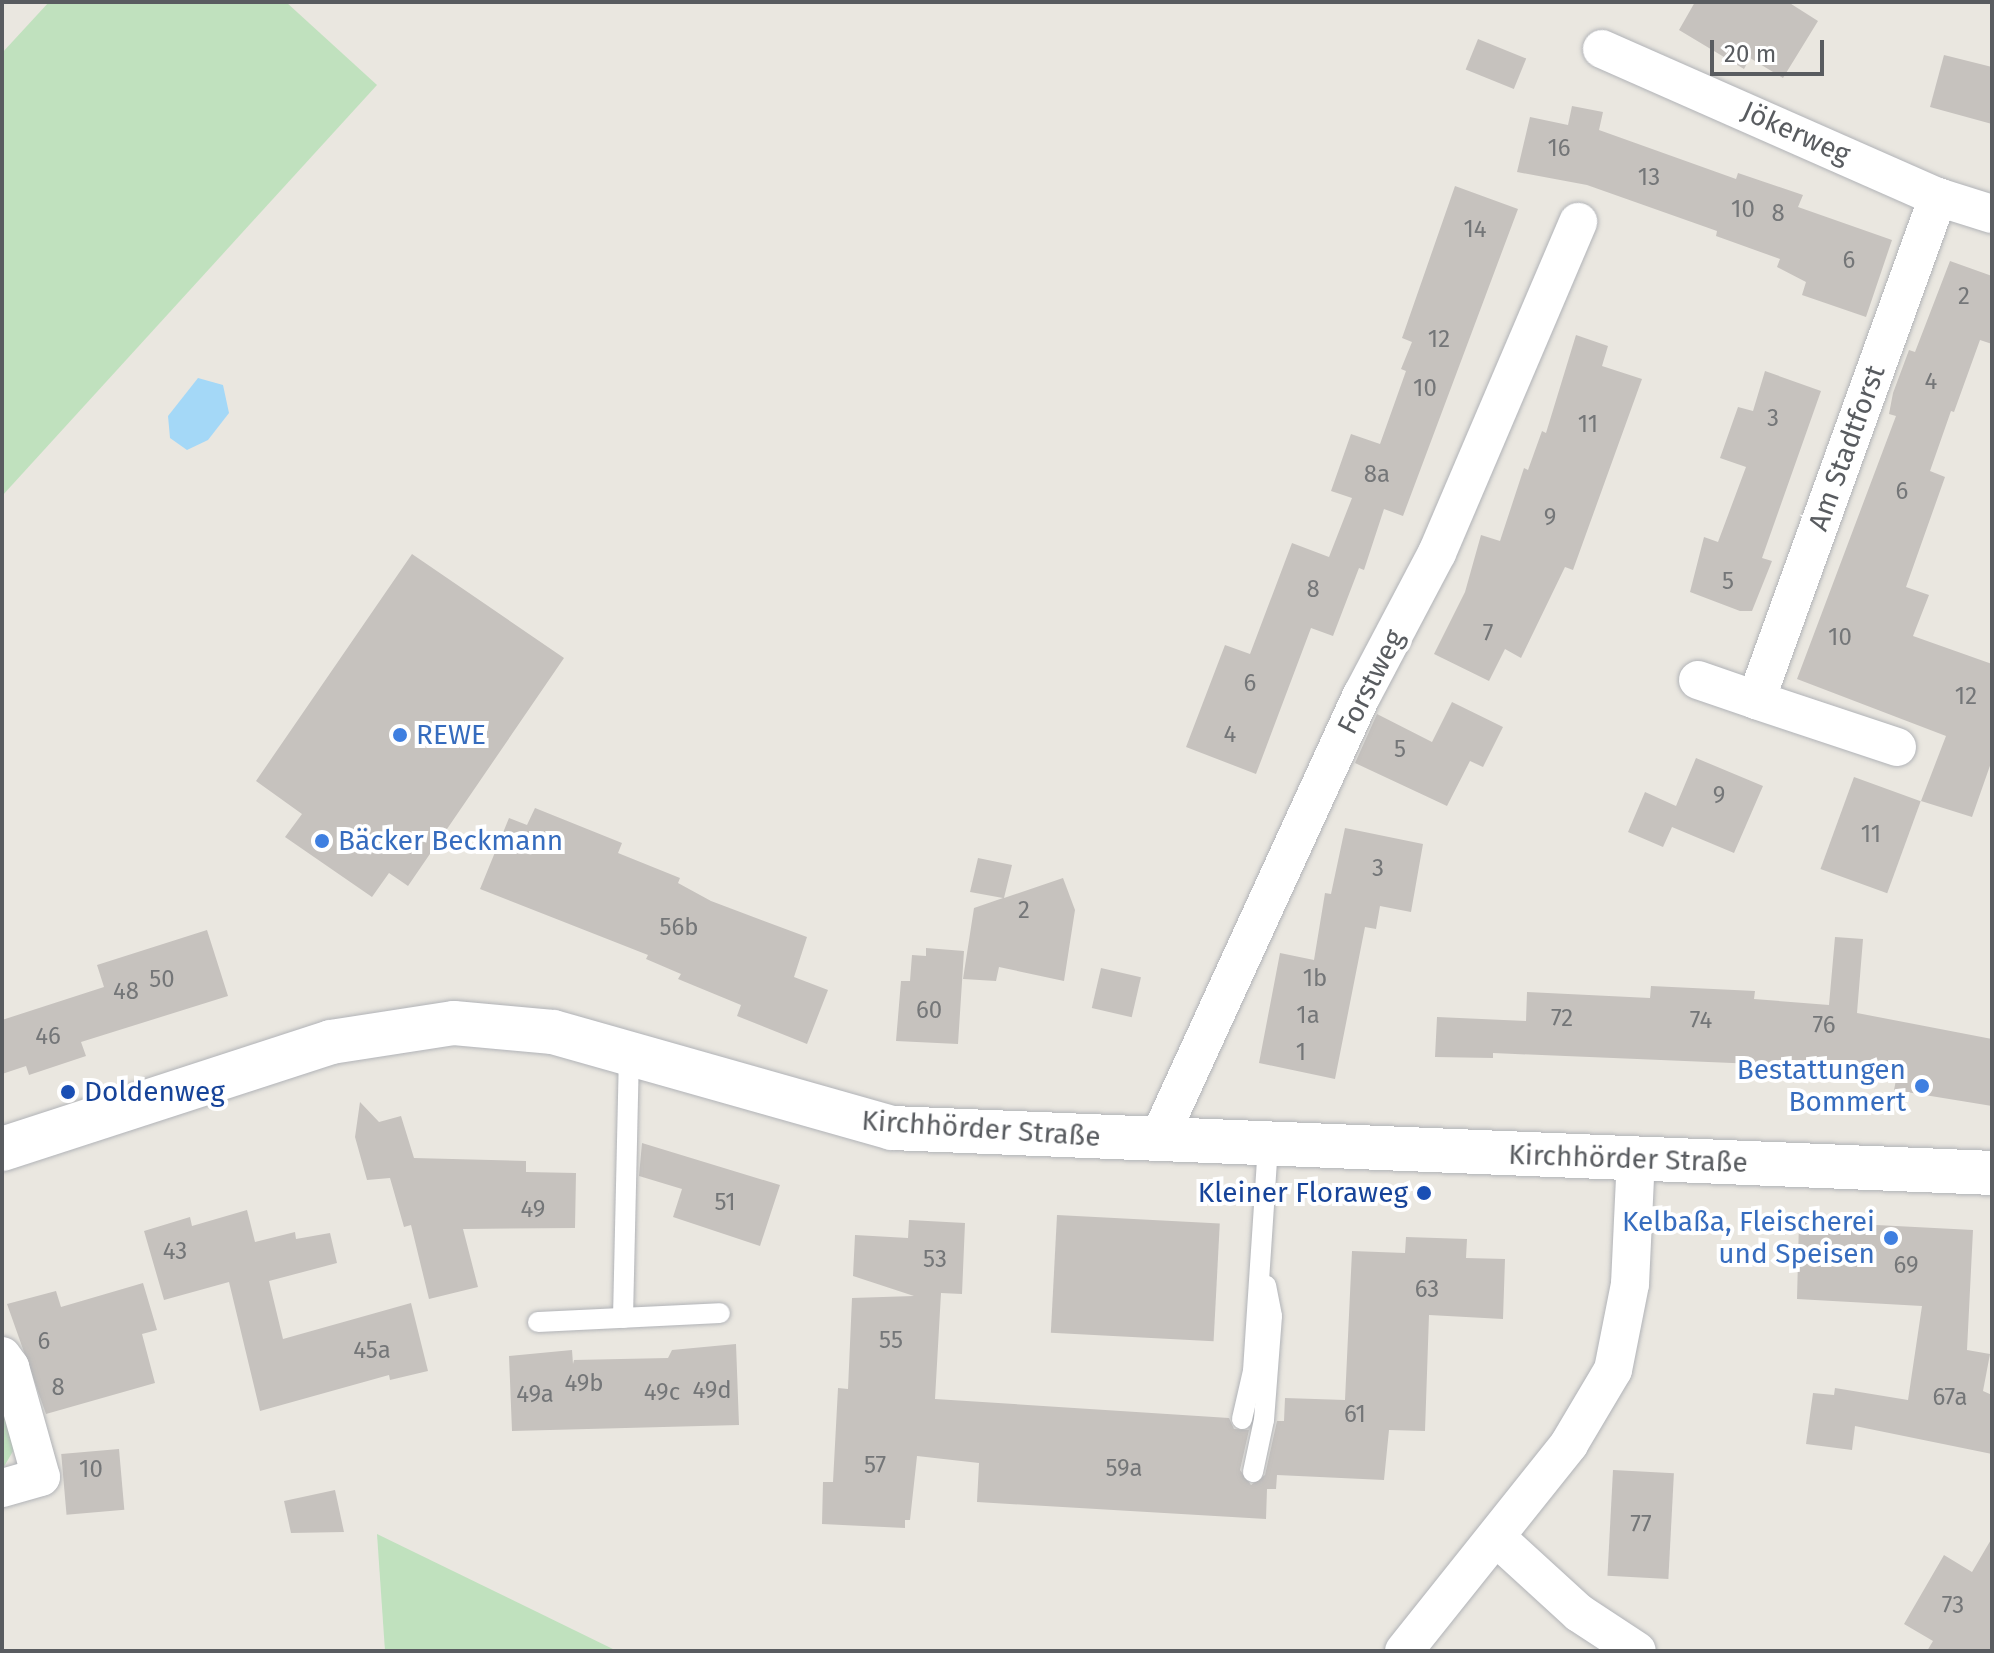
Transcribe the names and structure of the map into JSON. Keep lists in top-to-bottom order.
{
  "streets": {
    "main road": ["Kirchhörder Straße"],
    "street": ["Jökerweg", "Am Stadtforst", "Forstweg"]
  },
  "crossings": [
    ["Jökerweg", "Am Stadtforst"],
    ["Forstweg", "Kirchhörder Straße"]
  ],
  "places": [
    "REWE",
    "Bäcker Beckmann",
    "Bestattungen Bommert",
    "Doldenweg",
    "Kleiner Floraweg",
    "Kelbaßa, Fleischerei und Speisen"
  ],
  "house_numbers": [
    "16",
    "13",
    "10",
    "8",
    "14",
    "6",
    "2",
    "12",
    "4",
    "10",
    "3",
    "11",
    "8a",
    "6",
    "9",
    "5",
    "8",
    "7",
    "10",
    "6",
    "12",
    "4",
    "5",
    "9",
    "11",
    "3",
    "2",
    "56b",
    "1b",
    "50",
    "48",
    "60",
    "1a",
    "72",
    "74",
    "76",
    "46",
    "1",
    "51",
    "49",
    "43",
    "53",
    "69",
    "63",
    "55",
    "6",
    "45a",
    "49b",
    "8",
    "49d",
    "49c",
    "49a",
    "67a",
    "61",
    "57",
    "59a",
    "10",
    "77",
    "73"
  ],
  "scale_bar": "20 m"
}
